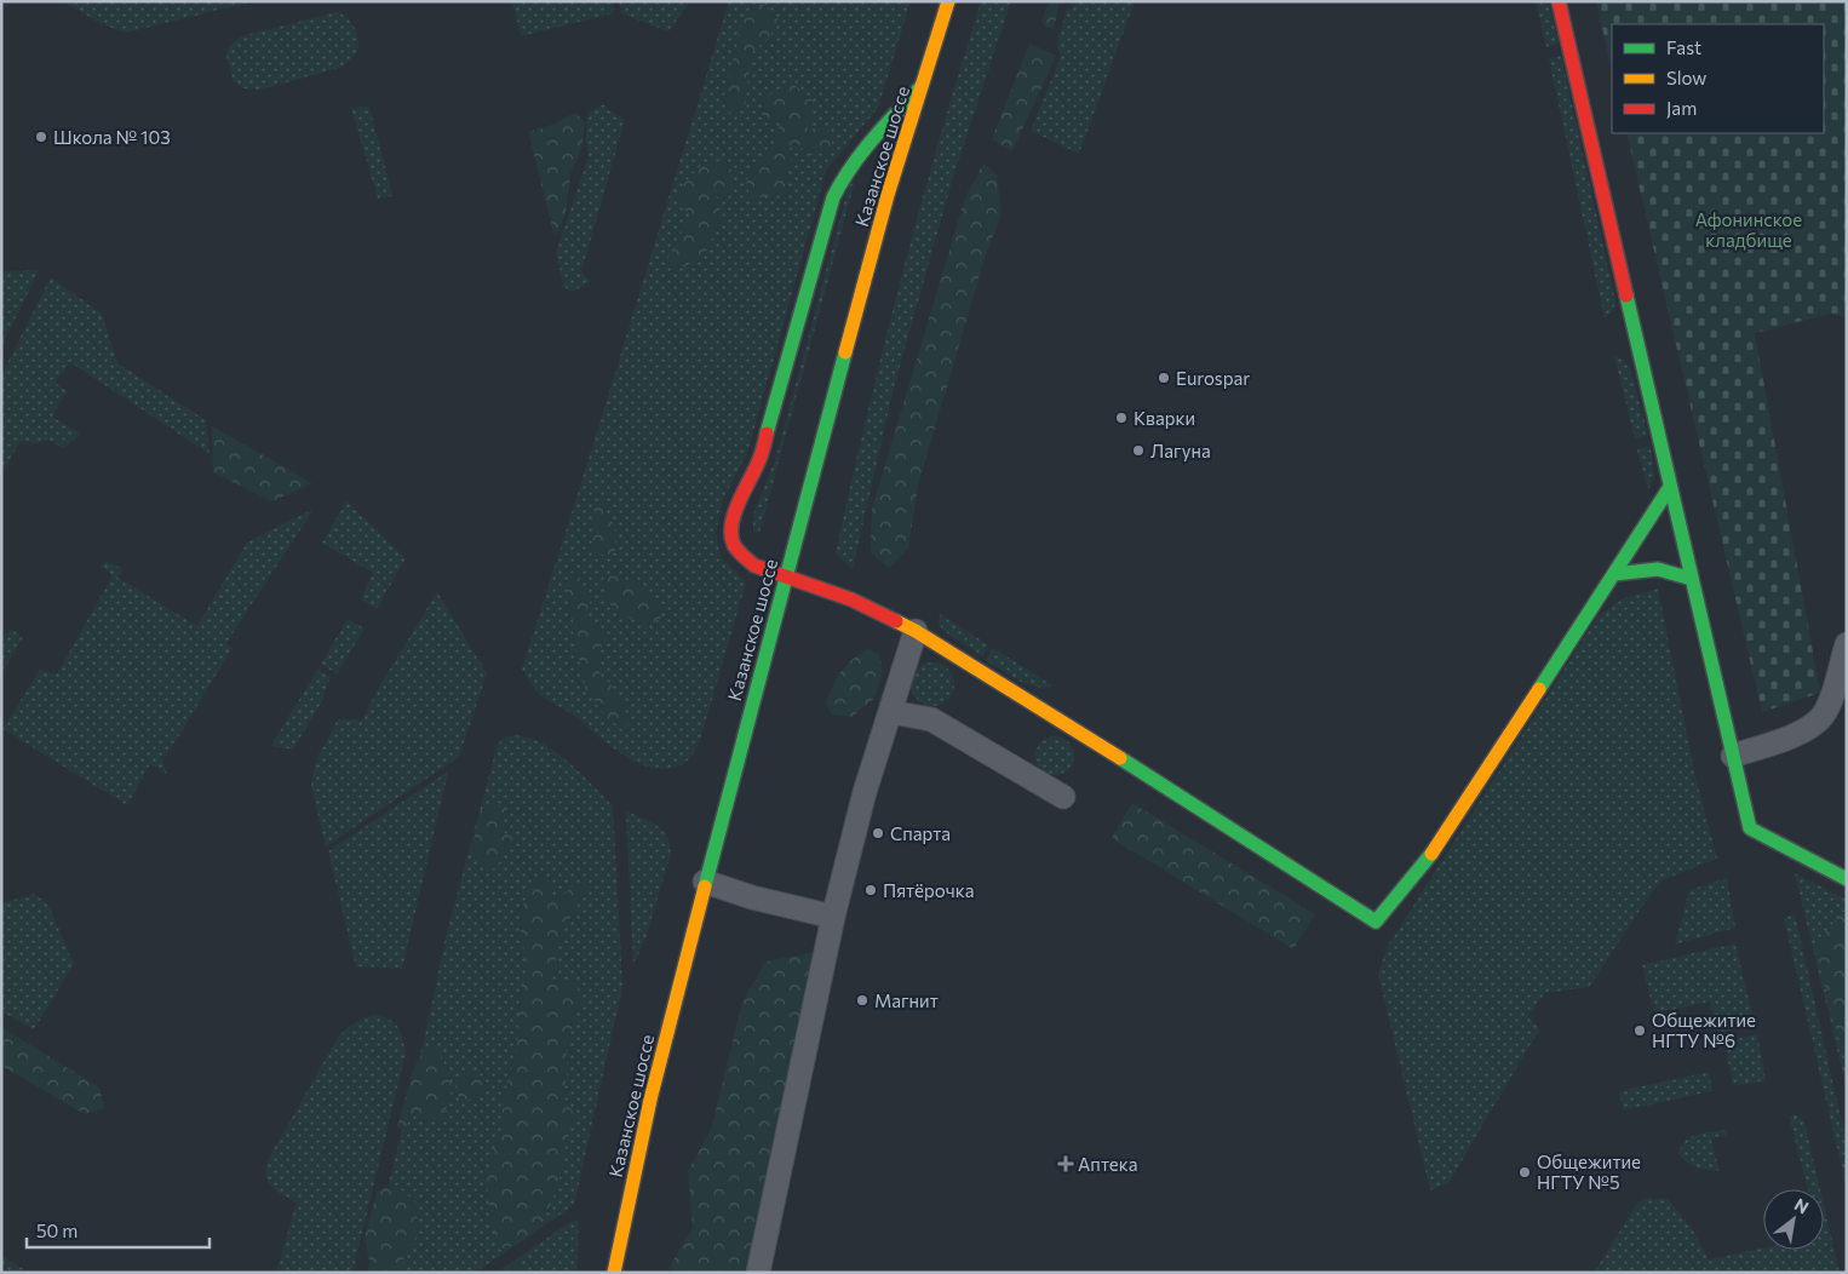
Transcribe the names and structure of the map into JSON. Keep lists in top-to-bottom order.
{
  "streets": {
    "street": ["Казанское шоссе"]
  },
  "parks": ["Афонинское кладбище"],
  "places": {
    "other": [
      "Школа № 103",
      "Eurospar",
      "Кварки",
      "Лагуна",
      "Спарта",
      "Пятёрочка",
      "Магнит",
      "Общежитие НГТУ №6",
      "Общежитие НГТУ №5"
    ],
    "health": ["Аптека"]
  },
  "legend": ["Fast", "Slow", "Jam"],
  "scale_bar": "50 m",
  "north": "top right"
}
